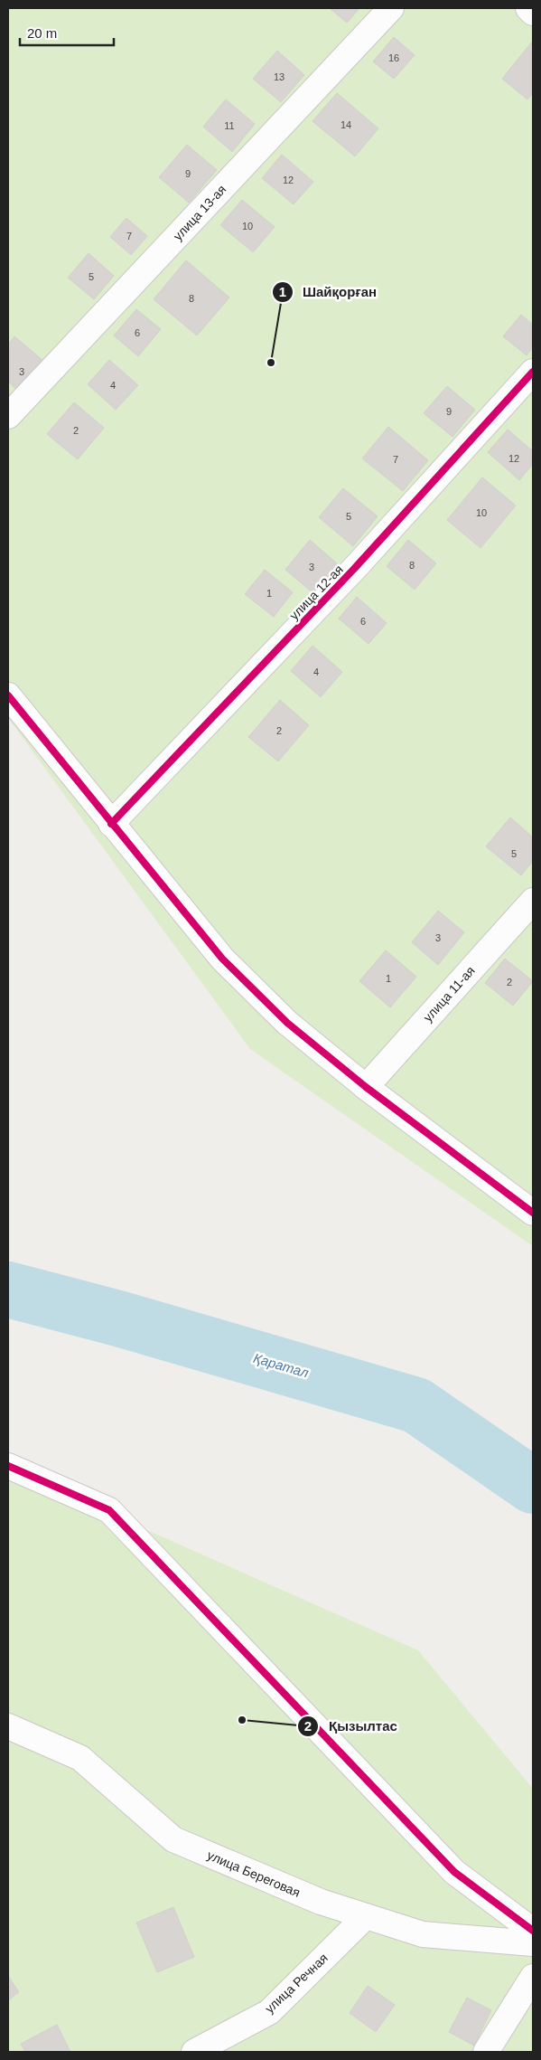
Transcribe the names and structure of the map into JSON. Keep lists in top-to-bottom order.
{
  "streets": {
    "street": [
      "улица 13-ая",
      "улица 12-ая",
      "улица 11-ая",
      "улица Береговая",
      "улица Речная"
    ]
  },
  "crossings": [
    ["улица Береговая", "улица Речная"]
  ],
  "water": ["Қаратал"],
  "places": ["Шайқорған", "Қызылтас"],
  "house_numbers": [
    "16",
    "13",
    "14",
    "11",
    "9",
    "12",
    "10",
    "7",
    "5",
    "8",
    "6",
    "3",
    "4",
    "9",
    "2",
    "12",
    "7",
    "10",
    "5",
    "8",
    "3",
    "1",
    "6",
    "4",
    "2",
    "5",
    "3",
    "1",
    "2"
  ],
  "scale_bar": "20 m"
}
